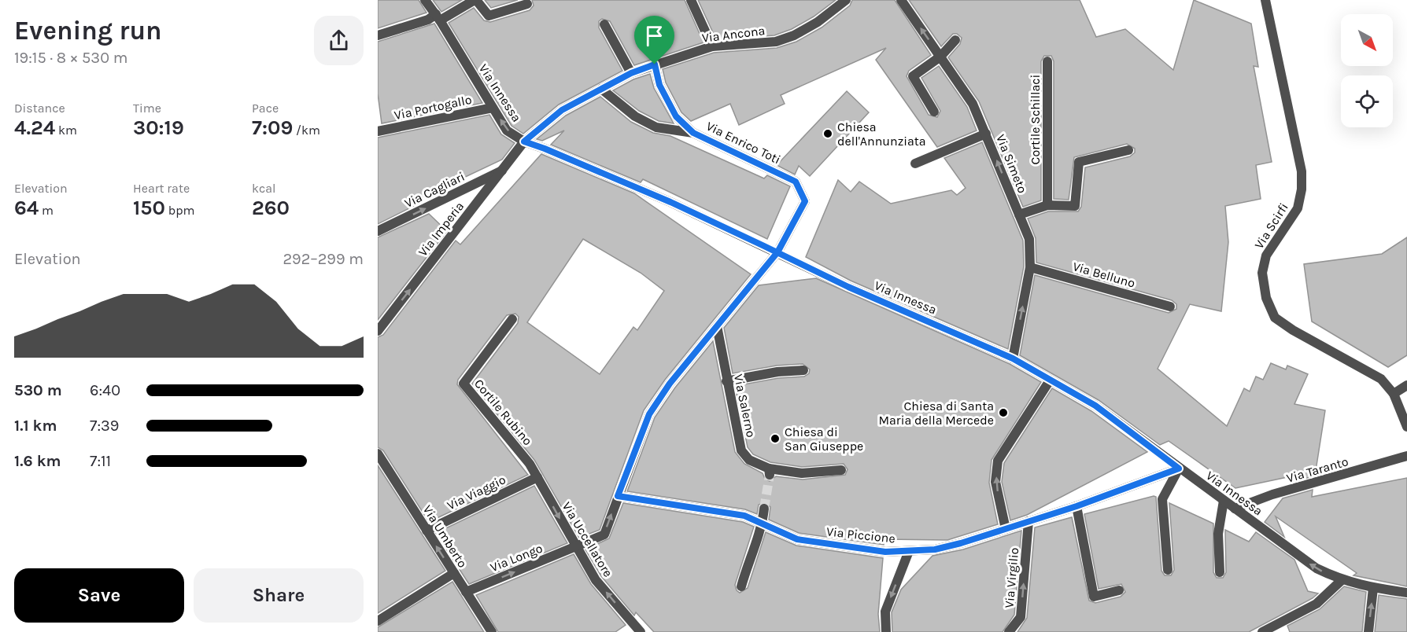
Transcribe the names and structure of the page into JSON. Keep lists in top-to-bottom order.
{
  "streets": {
    "street": [
      "Via Ancona",
      "Via Innessa",
      "Via Portogallo",
      "Cortile Schillaci",
      "Via Enrico Toti",
      "Via Simeto",
      "Via Cagliari",
      "Via Scirfi",
      "Via Imperia",
      "Via Belluno",
      "Via Salerno",
      "Cortile Rubino",
      "Via Taranto",
      "Via Viaggio",
      "Via Piccione",
      "Via Umberto",
      "Via Uccellatore",
      "Via Longo",
      "Via Virgilio"
    ]
  },
  "crossings": [
    ["Via Ancona", "Via Innessa"],
    ["Via Ancona", "Via Enrico Toti"],
    ["Via Ancona", "Via Imperia"],
    ["Via Innessa", "Via Portogallo"],
    ["Via Innessa", "Via Simeto"],
    ["Via Innessa", "Via Imperia"],
    ["Via Innessa", "Via Taranto"],
    ["Via Innessa", "Via Piccione"],
    ["Via Innessa", "Via Longo"],
    ["Via Enrico Toti", "Via Longo"],
    ["Via Simeto", "Via Belluno"],
    ["Via Cagliari", "Via Imperia"],
    ["Via Salerno", "Via Longo"],
    ["Cortile Rubino", "Via Viaggio"],
    ["Cortile Rubino", "Via Uccellatore"],
    ["Via Viaggio", "Via Umberto"],
    ["Via Viaggio", "Via Uccellatore"],
    ["Via Piccione", "Via Longo"],
    ["Via Piccione", "Via Virgilio"],
    ["Via Umberto", "Via Longo"],
    ["Via Uccellatore", "Via Longo"]
  ],
  "one_way": [
    "Via Simeto",
    "Via Cagliari",
    "Via Imperia",
    "Via Virgilio"
  ],
  "places": ["Chiesa dell'Annunziata", "Chiesa di Santa Maria della Mercede", "Chiesa di San Giuseppe"],
  "north": "bottom right",
  "page": {
    "heading": ["Evening run", "19:15 · 8 × 530 m"],
    "stats": [
      ["Distance", "4.24 km"],
      ["Time", "30:19"],
      ["Pace", "7:09 /km"],
      ["Elevation", "64 m"],
      ["Heart rate", "150 bpm"],
      ["kcal", "260"]
    ],
    "chart": ["Elevation", "292–299 m"],
    "list": [
      {
        "name": "530 m",
        "note": "6:40"
      },
      {
        "name": "1.1 km",
        "note": "7:39"
      },
      {
        "name": "1.6 km",
        "note": "7:11"
      }
    ],
    "buttons": ["Save", "Share"]
  }
}
